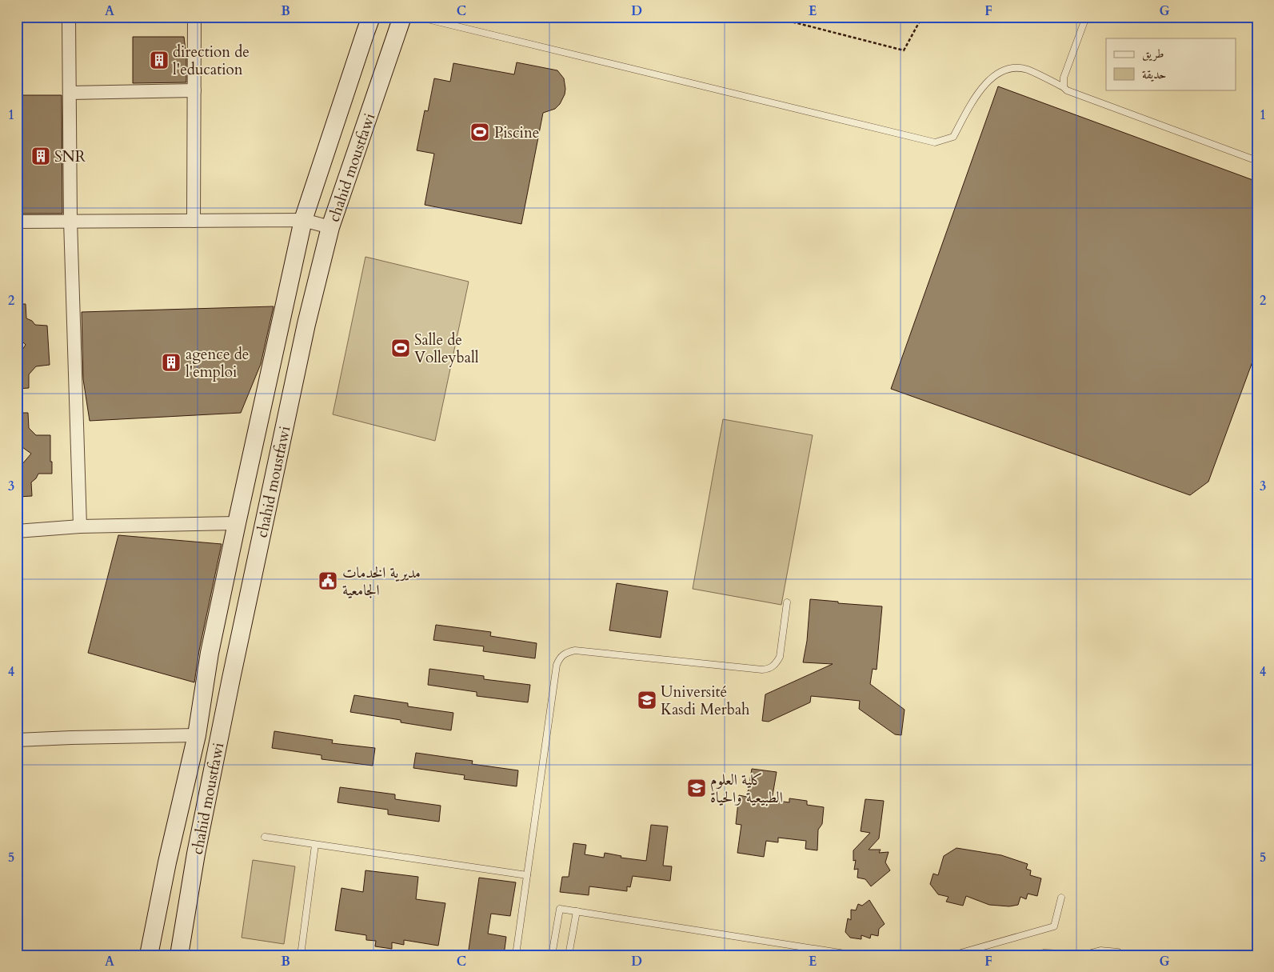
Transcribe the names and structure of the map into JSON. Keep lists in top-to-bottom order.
{
  "streets": {
    "main road": ["chahid moustfawi"]
  },
  "places": {
    "building": ["direction de l'education", "SNR", "agence de l'emploi"],
    "sports": ["Piscine", "Salle de Volleyball"],
    "public building": ["مديرية الخدمات الجامعية"],
    "school or university": ["Université Kasdi Merbah", "كلية العلوم الطبيعية والحياة"]
  },
  "legend": ["طريق", "حديقة"],
  "grid": {
    "columns": [
      "A",
      "B",
      "C",
      "D",
      "E",
      "F",
      "G"
    ],
    "rows": [
      "1",
      "2",
      "3",
      "4",
      "5"
    ]
  }
}
